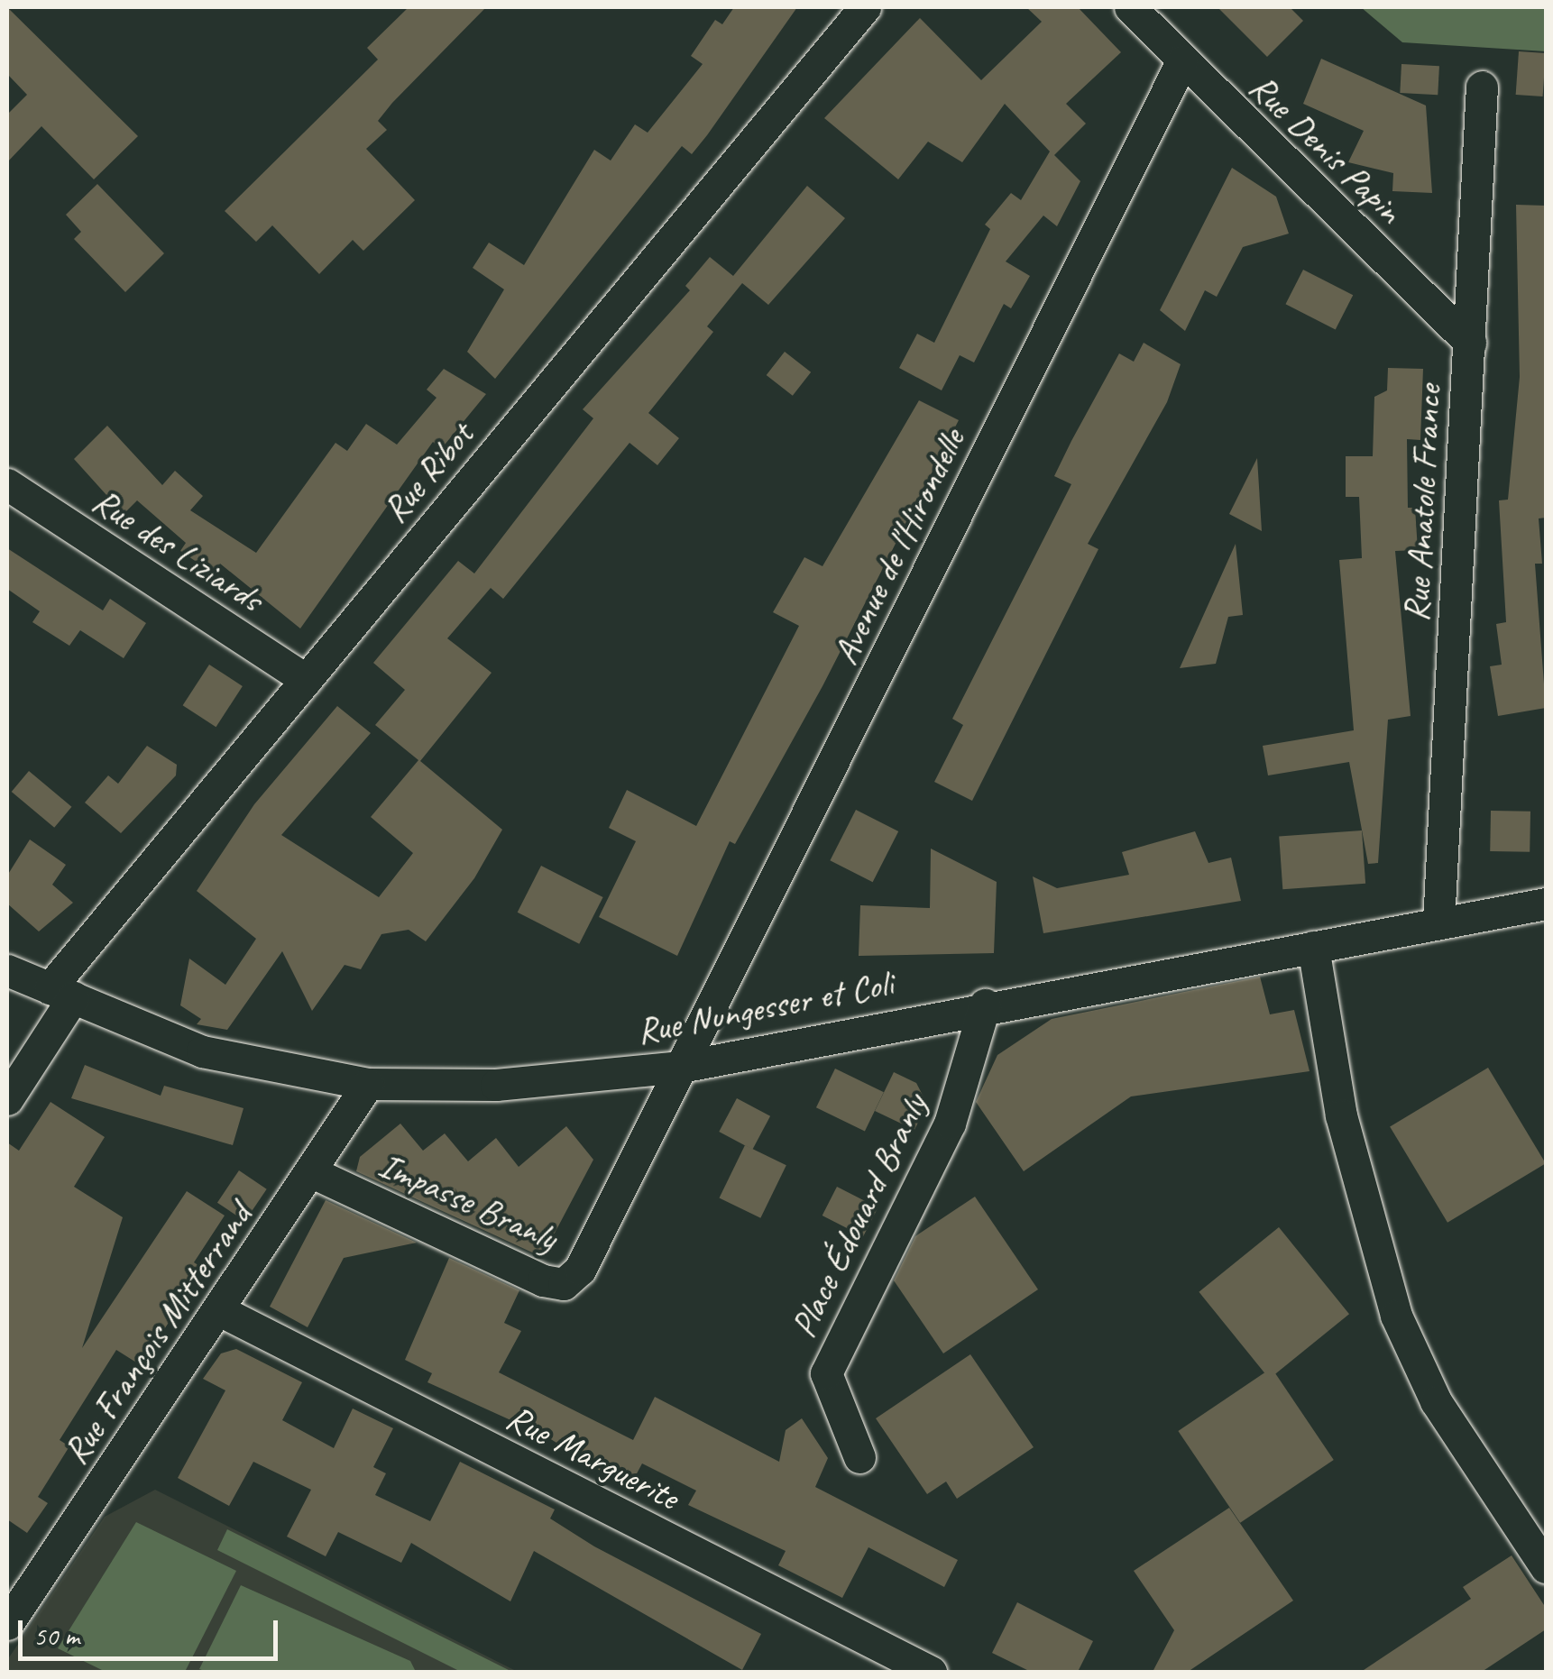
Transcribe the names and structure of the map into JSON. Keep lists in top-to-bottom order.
{
  "streets": {
    "street": [
      "Rue Denis Papin",
      "Rue Ribot",
      "Rue Anatole France",
      "Avenue de l'Hirondelle",
      "Rue des Liziards",
      "Rue Nungesser et Coli",
      "Impasse Branly",
      "Place Édouard Branly",
      "Rue François Mitterrand",
      "Rue Marguerite"
    ]
  },
  "crossings": [
    ["Rue Denis Papin", "Rue Anatole France"],
    ["Rue Denis Papin", "Avenue de l'Hirondelle"],
    ["Rue Ribot", "Rue des Liziards"],
    ["Rue Ribot", "Rue Nungesser et Coli"],
    ["Rue Anatole France", "Rue Nungesser et Coli"],
    ["Avenue de l'Hirondelle", "Rue Nungesser et Coli"],
    ["Avenue de l'Hirondelle", "Impasse Branly"],
    ["Rue Nungesser et Coli", "Impasse Branly"],
    ["Rue Nungesser et Coli", "Place Édouard Branly"],
    ["Rue Nungesser et Coli", "Rue François Mitterrand"],
    ["Impasse Branly", "Rue François Mitterrand"],
    ["Rue François Mitterrand", "Rue Marguerite"]
  ],
  "scale_bar": "50 m"
}
